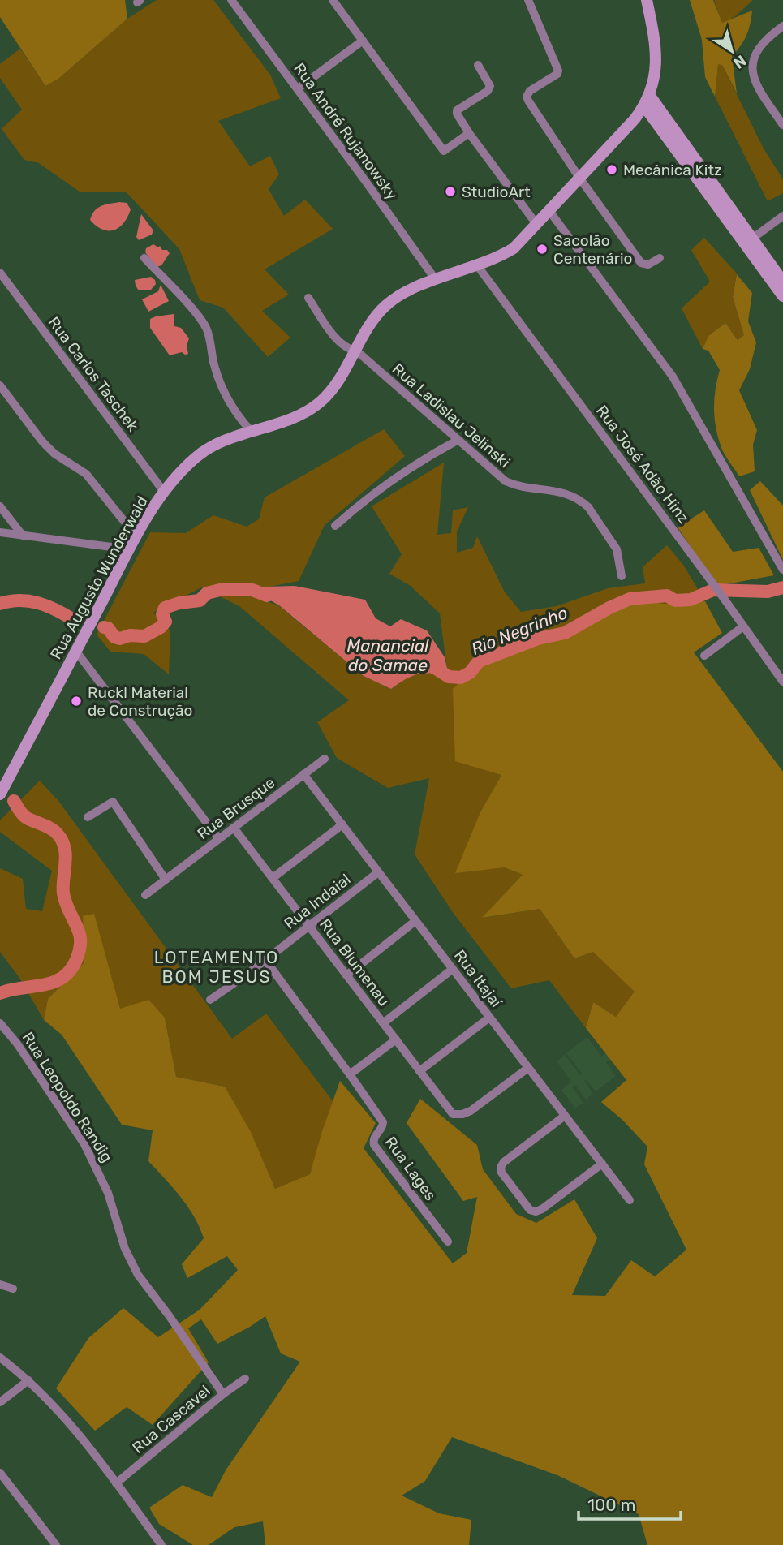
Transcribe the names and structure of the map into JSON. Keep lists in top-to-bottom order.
{
  "streets": {
    "main road": ["Rua Augusto Wunderwald"],
    "street": [
      "Rua André Rujanowsky",
      "Rua Carlos Taschek",
      "Rua Ladislau Jelinski",
      "Rua José Adão Hinz",
      "Rua Brusque",
      "Rua Indaial",
      "Rua Blumenau",
      "Rua Itajaí",
      "Rua Leopoldo Randig",
      "Rua Lages",
      "Rua Cascavel"
    ]
  },
  "crossings": [
    ["Rua André Rujanowsky", "Rua Augusto Wunderwald"],
    ["Rua Carlos Taschek", "Rua Augusto Wunderwald"],
    ["Rua Ladislau Jelinski", "Rua Augusto Wunderwald"],
    ["Rua José Adão Hinz", "Rua Augusto Wunderwald"],
    ["Rua Brusque", "Rua Blumenau"],
    ["Rua Brusque", "Rua Itajaí"],
    ["Rua Indaial", "Rua Blumenau"],
    ["Rua Indaial", "Rua Itajaí"],
    ["Rua Blumenau", "Rua Itajaí"],
    ["Rua Leopoldo Randig", "Rua Cascavel"]
  ],
  "districts": ["LOTEAMENTO BOM JESUS"],
  "water": ["Rio Negrinho", "Manancial do Samae"],
  "places": [
    "Mecânica Kitz",
    "StudioArt",
    "Sacolão Centenário",
    "Ruckl Material de Construção"
  ],
  "scale_bar": "100 m",
  "north": "bottom right"
}
